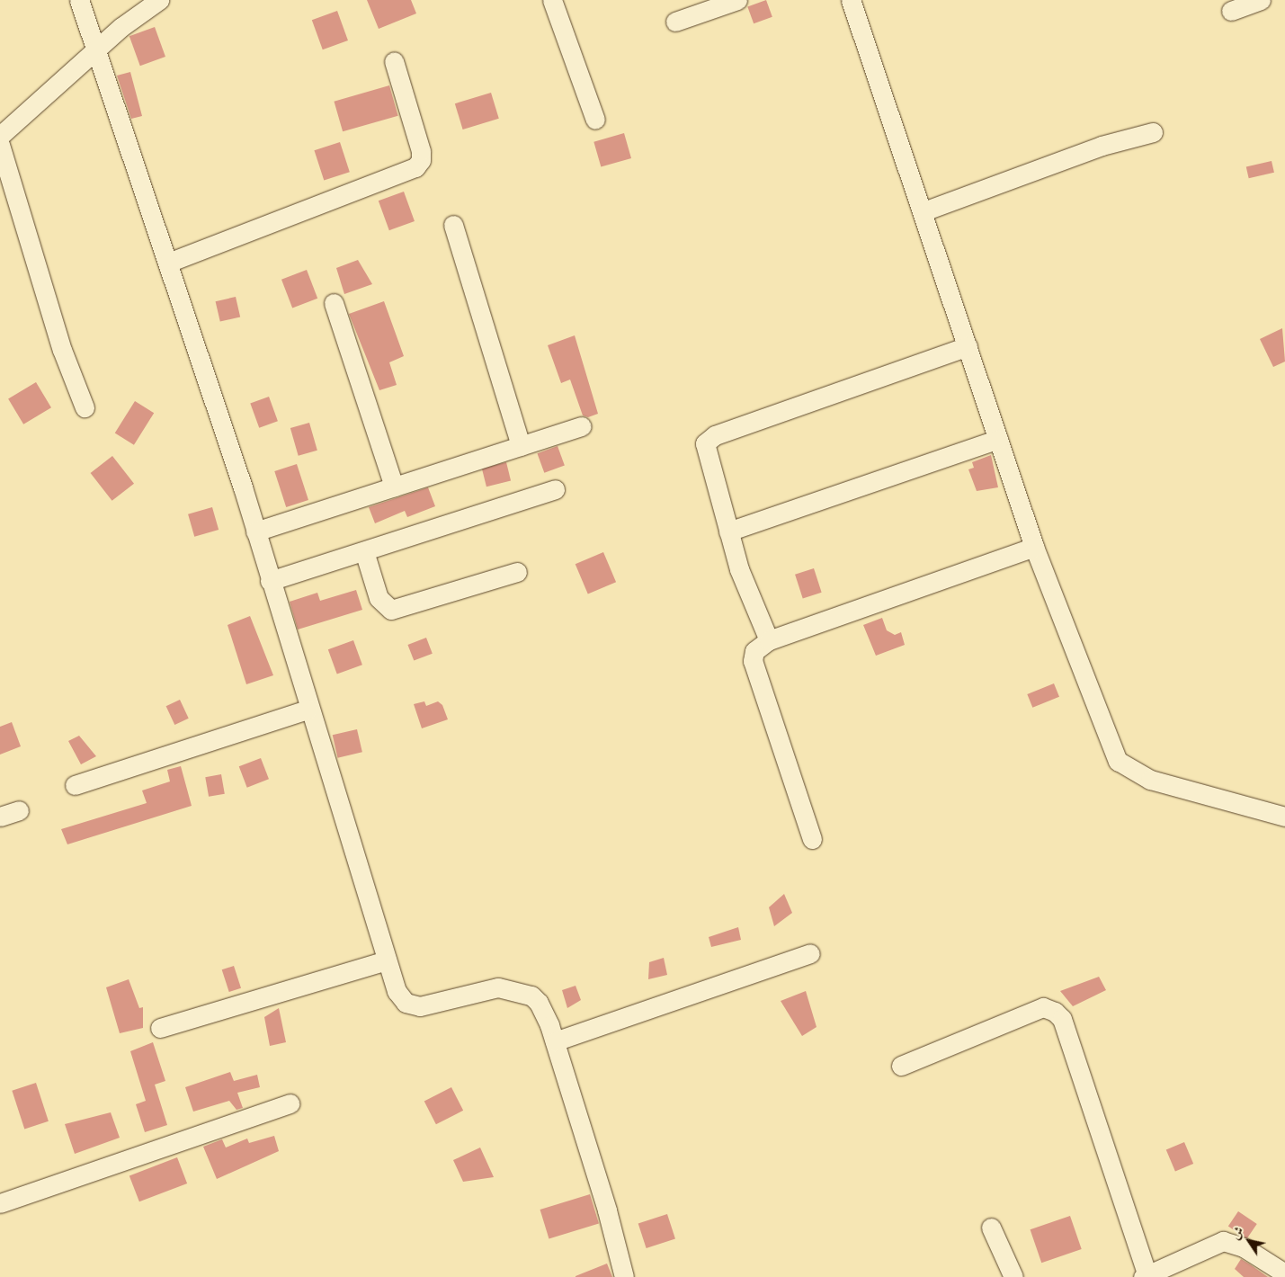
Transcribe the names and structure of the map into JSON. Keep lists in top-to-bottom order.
{
  "north": "top left"
}
